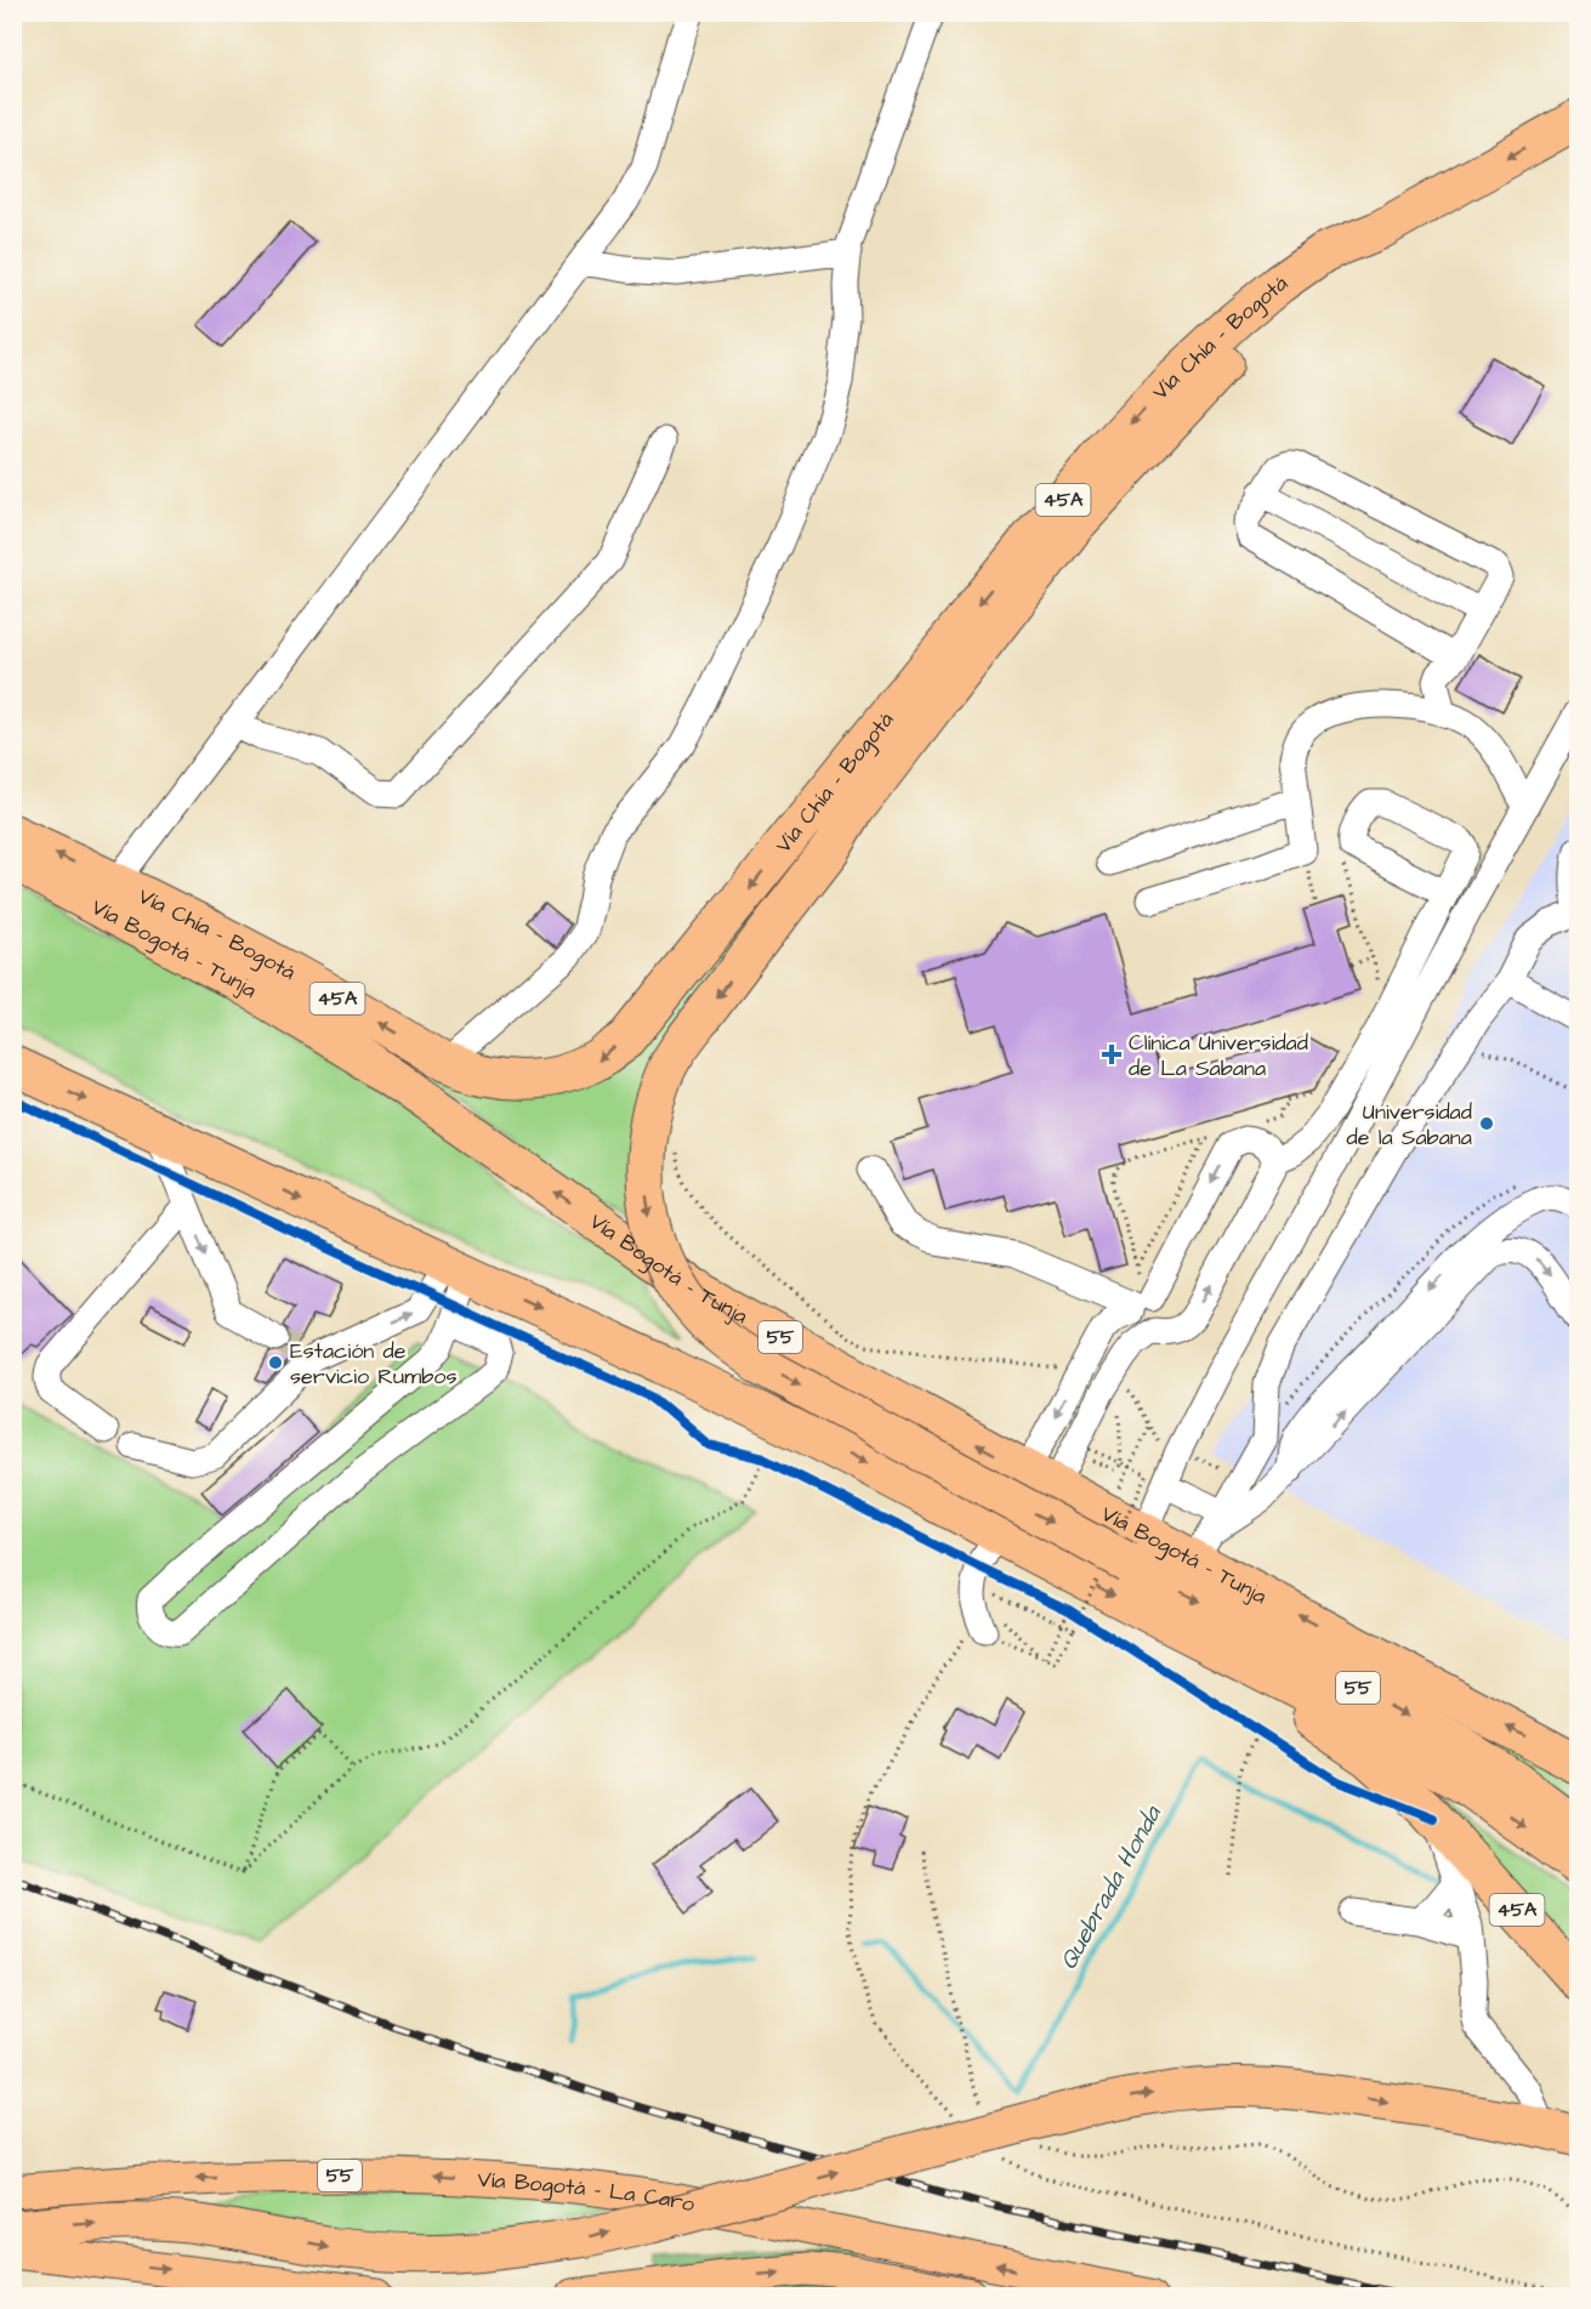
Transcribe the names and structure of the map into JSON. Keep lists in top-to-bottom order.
{
  "streets": {
    "highway": [
      "Vía Chía - Bogotá",
      "45A",
      "Vía Bogotá - Tunja",
      "55"
    ],
    "main road": ["Vía Bogotá - La Caro"]
  },
  "crossings": [
    ["45A", "55"],
    ["Vía Bogotá - Tunja", "55"]
  ],
  "one_way": ["Vía Chía - Bogotá"],
  "water": ["Quebrada Honda"],
  "places": {
    "health": ["Clínica Universidad de La Sabana"],
    "other": ["Universidad de la Sabana", "Estación de servicio Rumbos"]
  }
}
